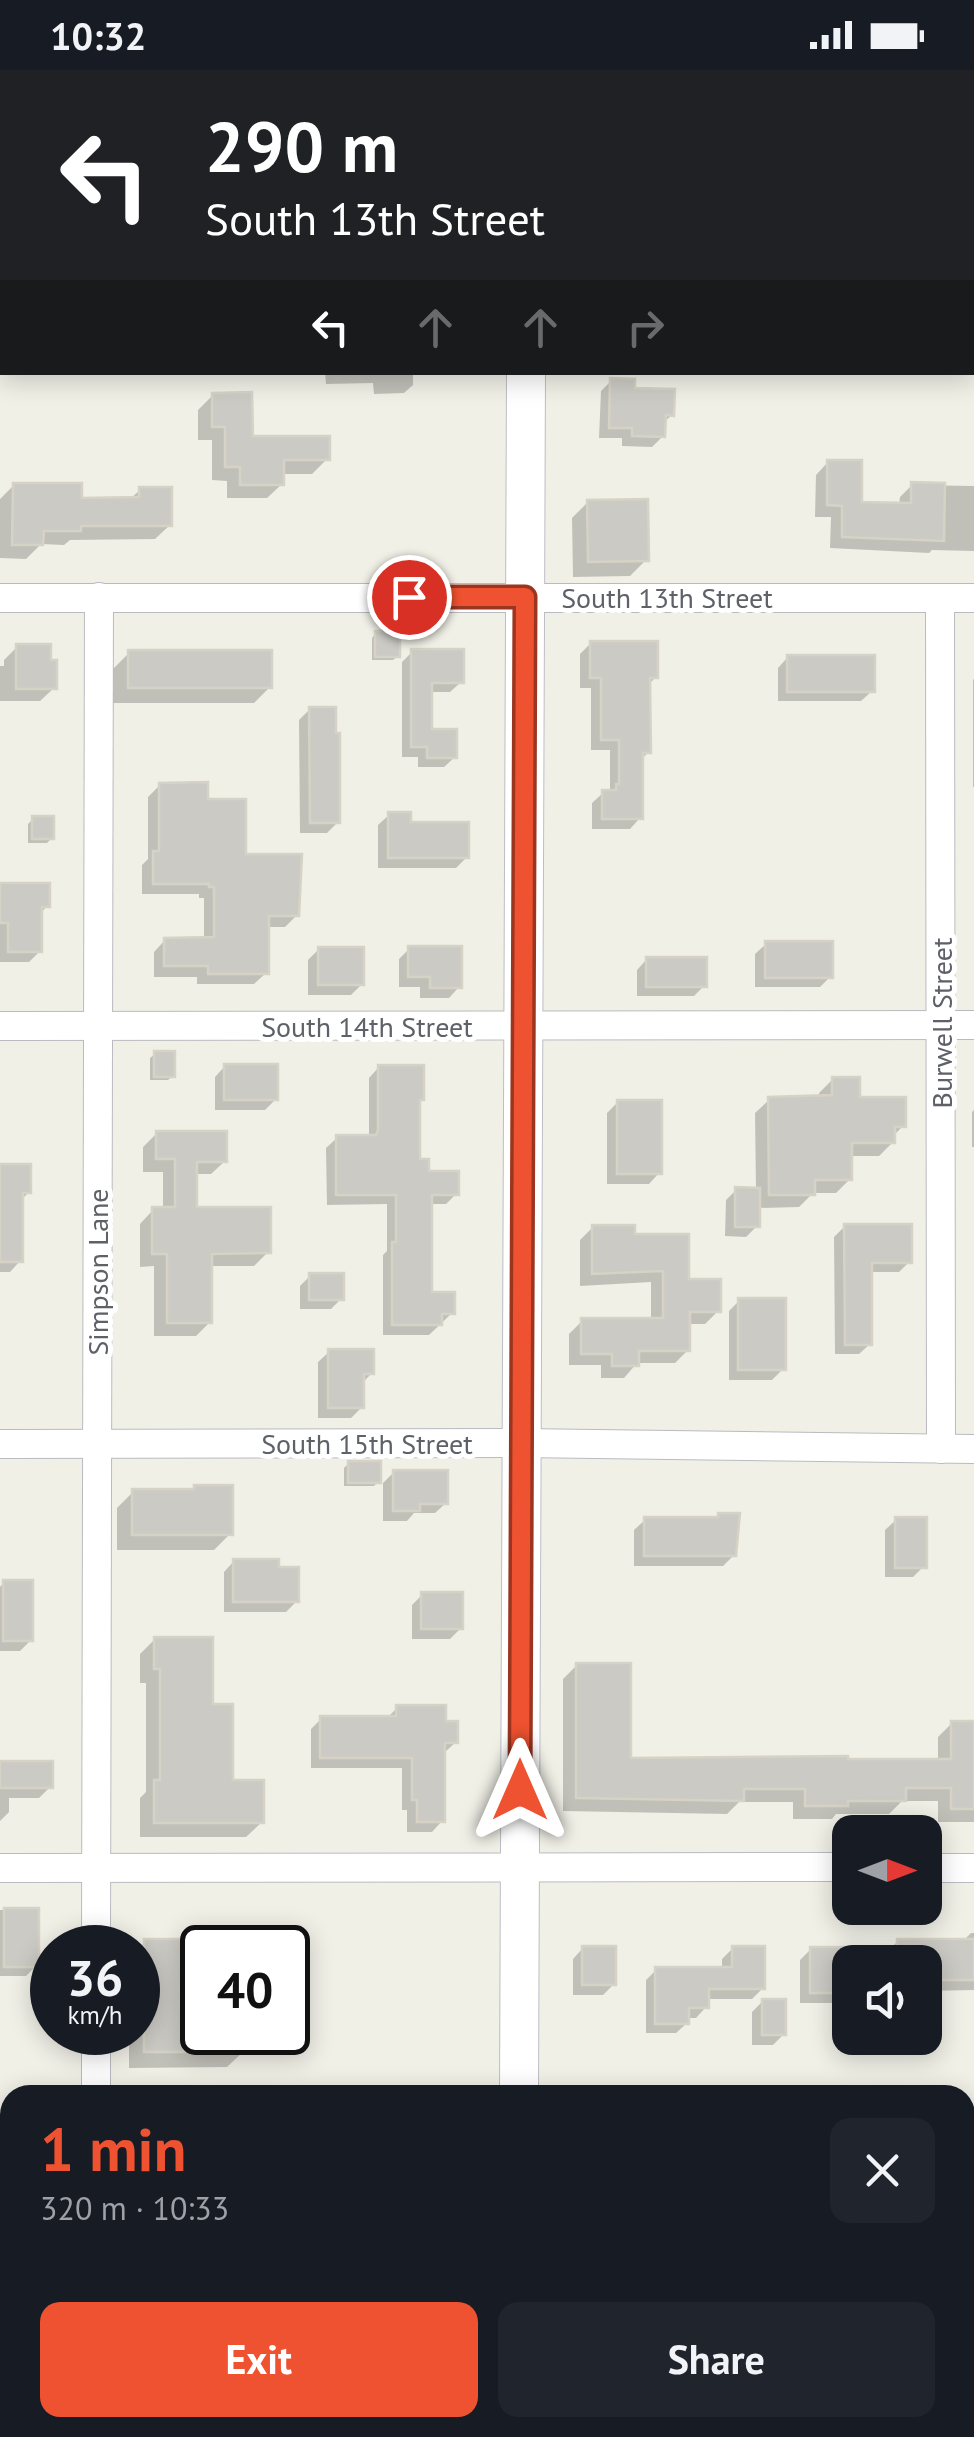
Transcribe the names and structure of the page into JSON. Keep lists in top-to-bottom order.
{
  "streets": {
    "street": [
      "South 13th Street",
      "Burwell Street",
      "South 14th Street",
      "Simpson Lane",
      "South 15th Street"
    ]
  },
  "crossings": [
    ["South 13th Street", "Burwell Street"],
    ["South 13th Street", "Simpson Lane"],
    ["Burwell Street", "South 14th Street"],
    ["Burwell Street", "South 15th Street"],
    ["South 14th Street", "Simpson Lane"],
    ["Simpson Lane", "South 15th Street"]
  ],
  "north": "right",
  "page": {
    "status": "10:32",
    "turn": ["290 m", "South 13th Street"],
    "speed": "36 km/h",
    "limit": "40",
    "heading": ["1 min", "320 m · 10:33"],
    "buttons": ["Exit", "Share"]
  }
}
